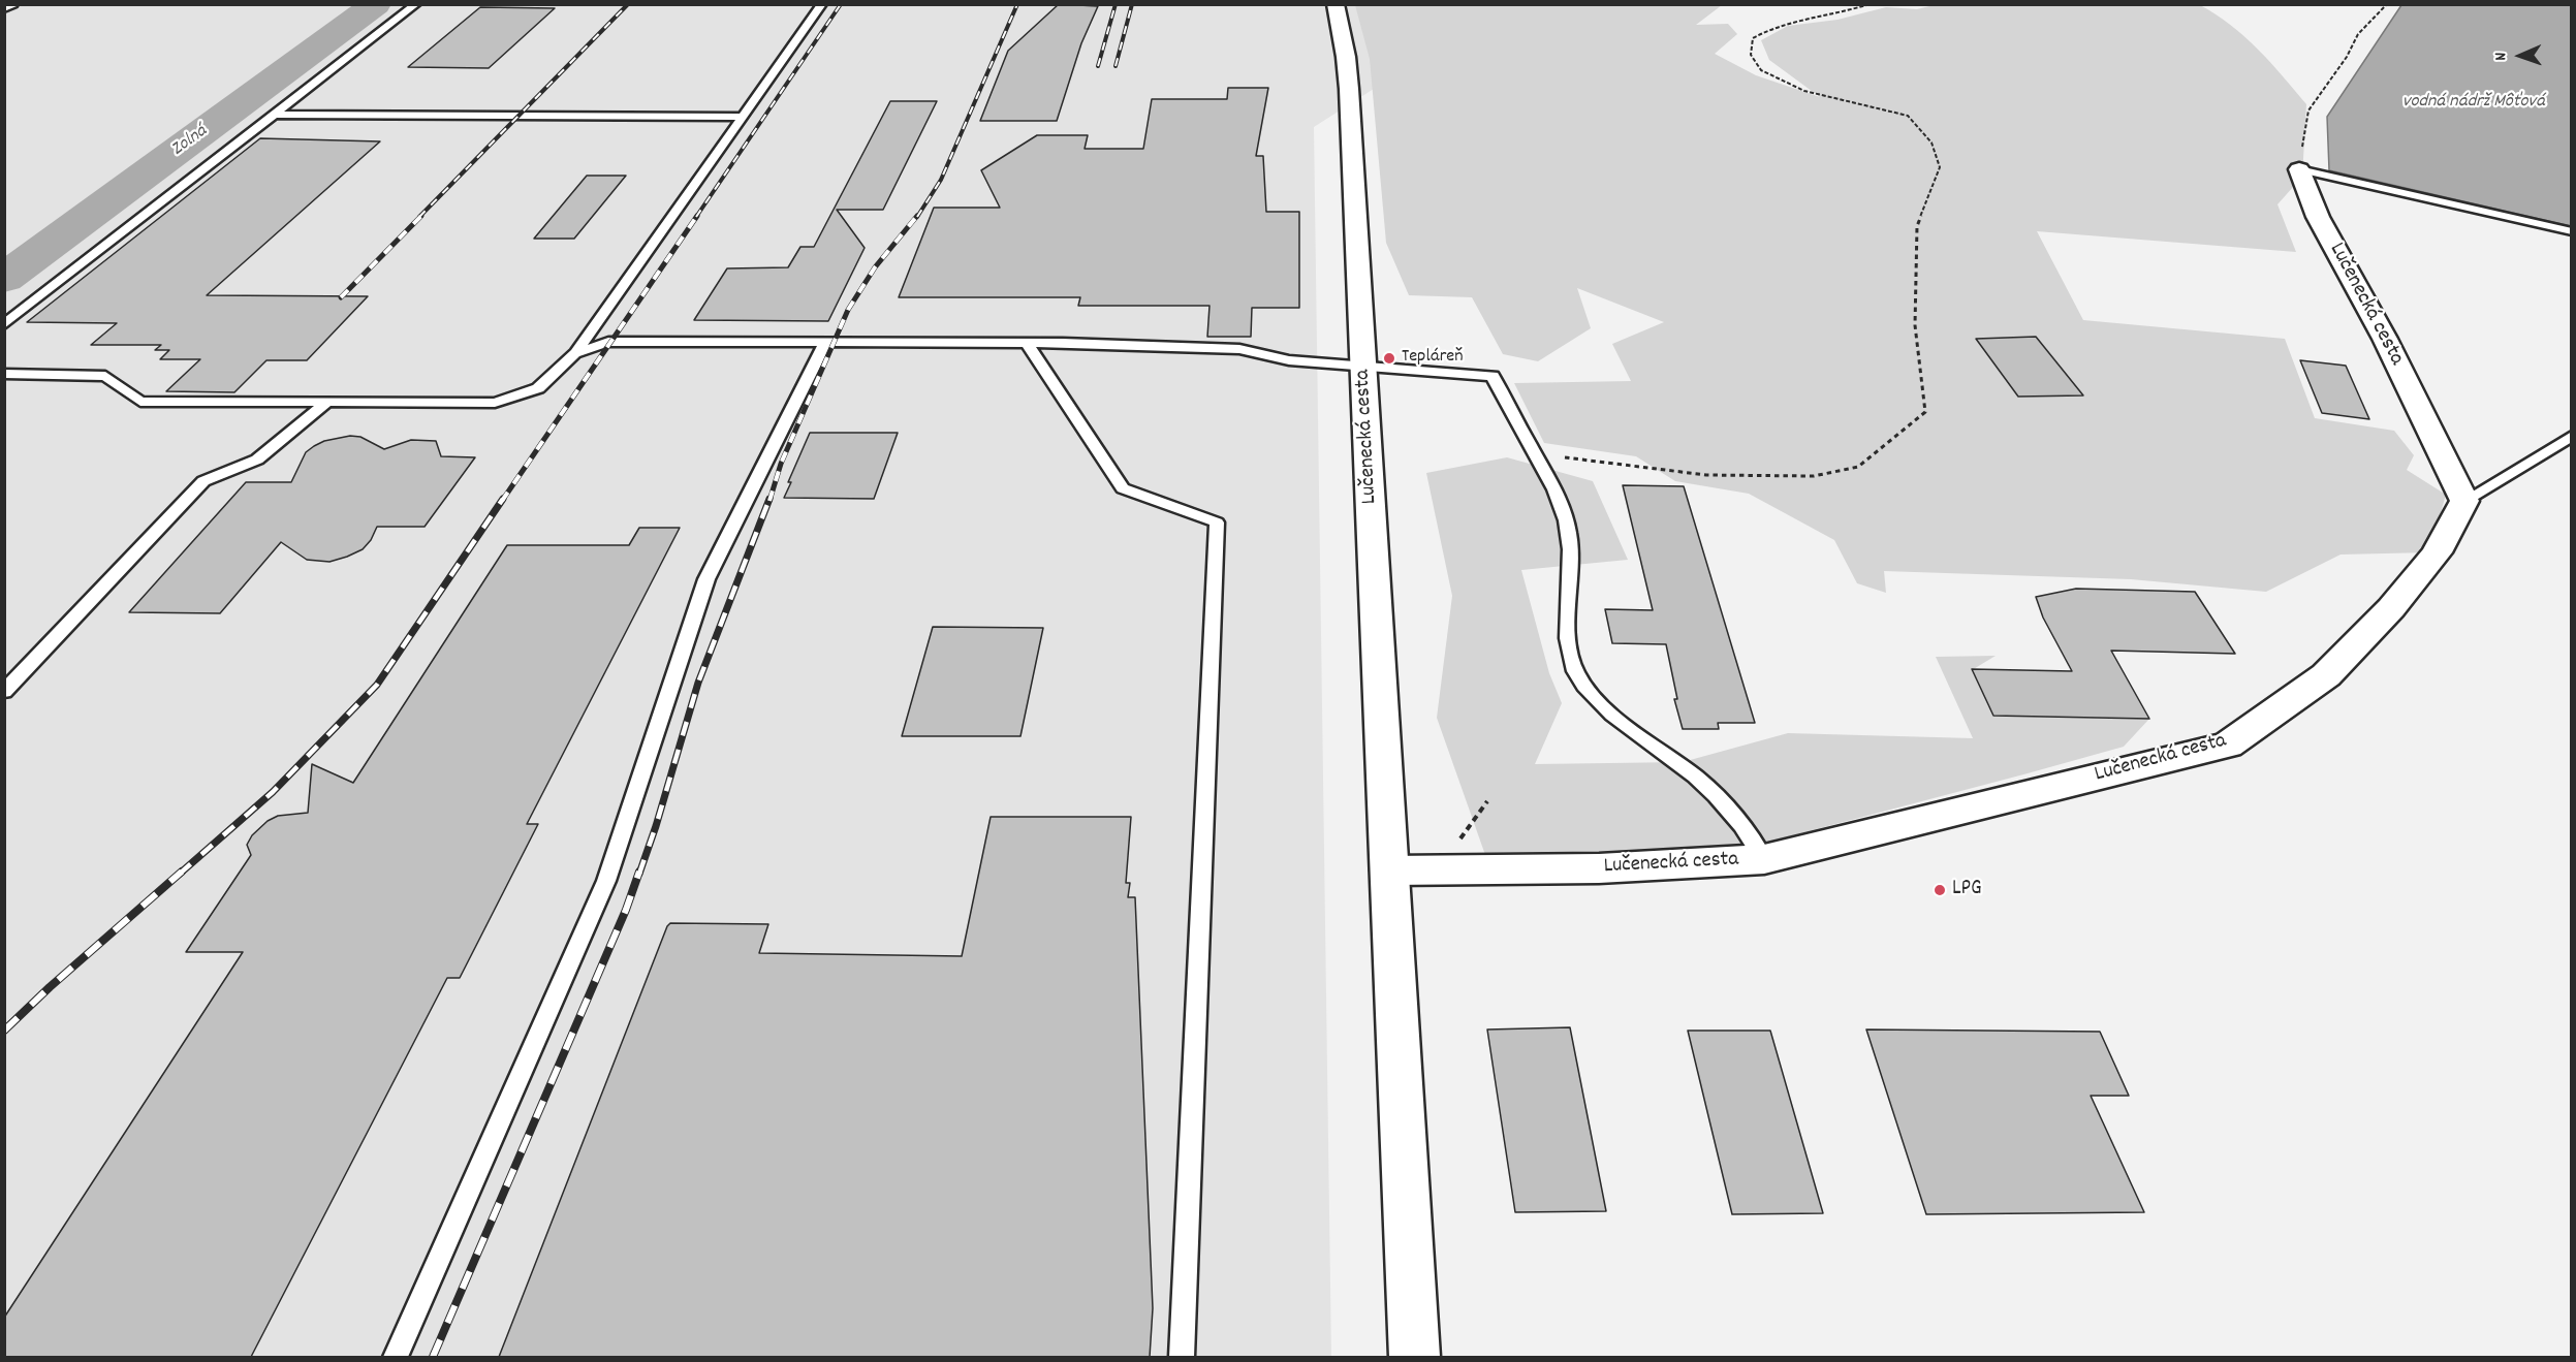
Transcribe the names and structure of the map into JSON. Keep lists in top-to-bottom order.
{
  "streets": {
    "main road": ["Lučenecká cesta"]
  },
  "water": ["vodná nádrž Môťová", "Zolná"],
  "places": ["Tepláreň", "LPG"],
  "north": "left"
}
